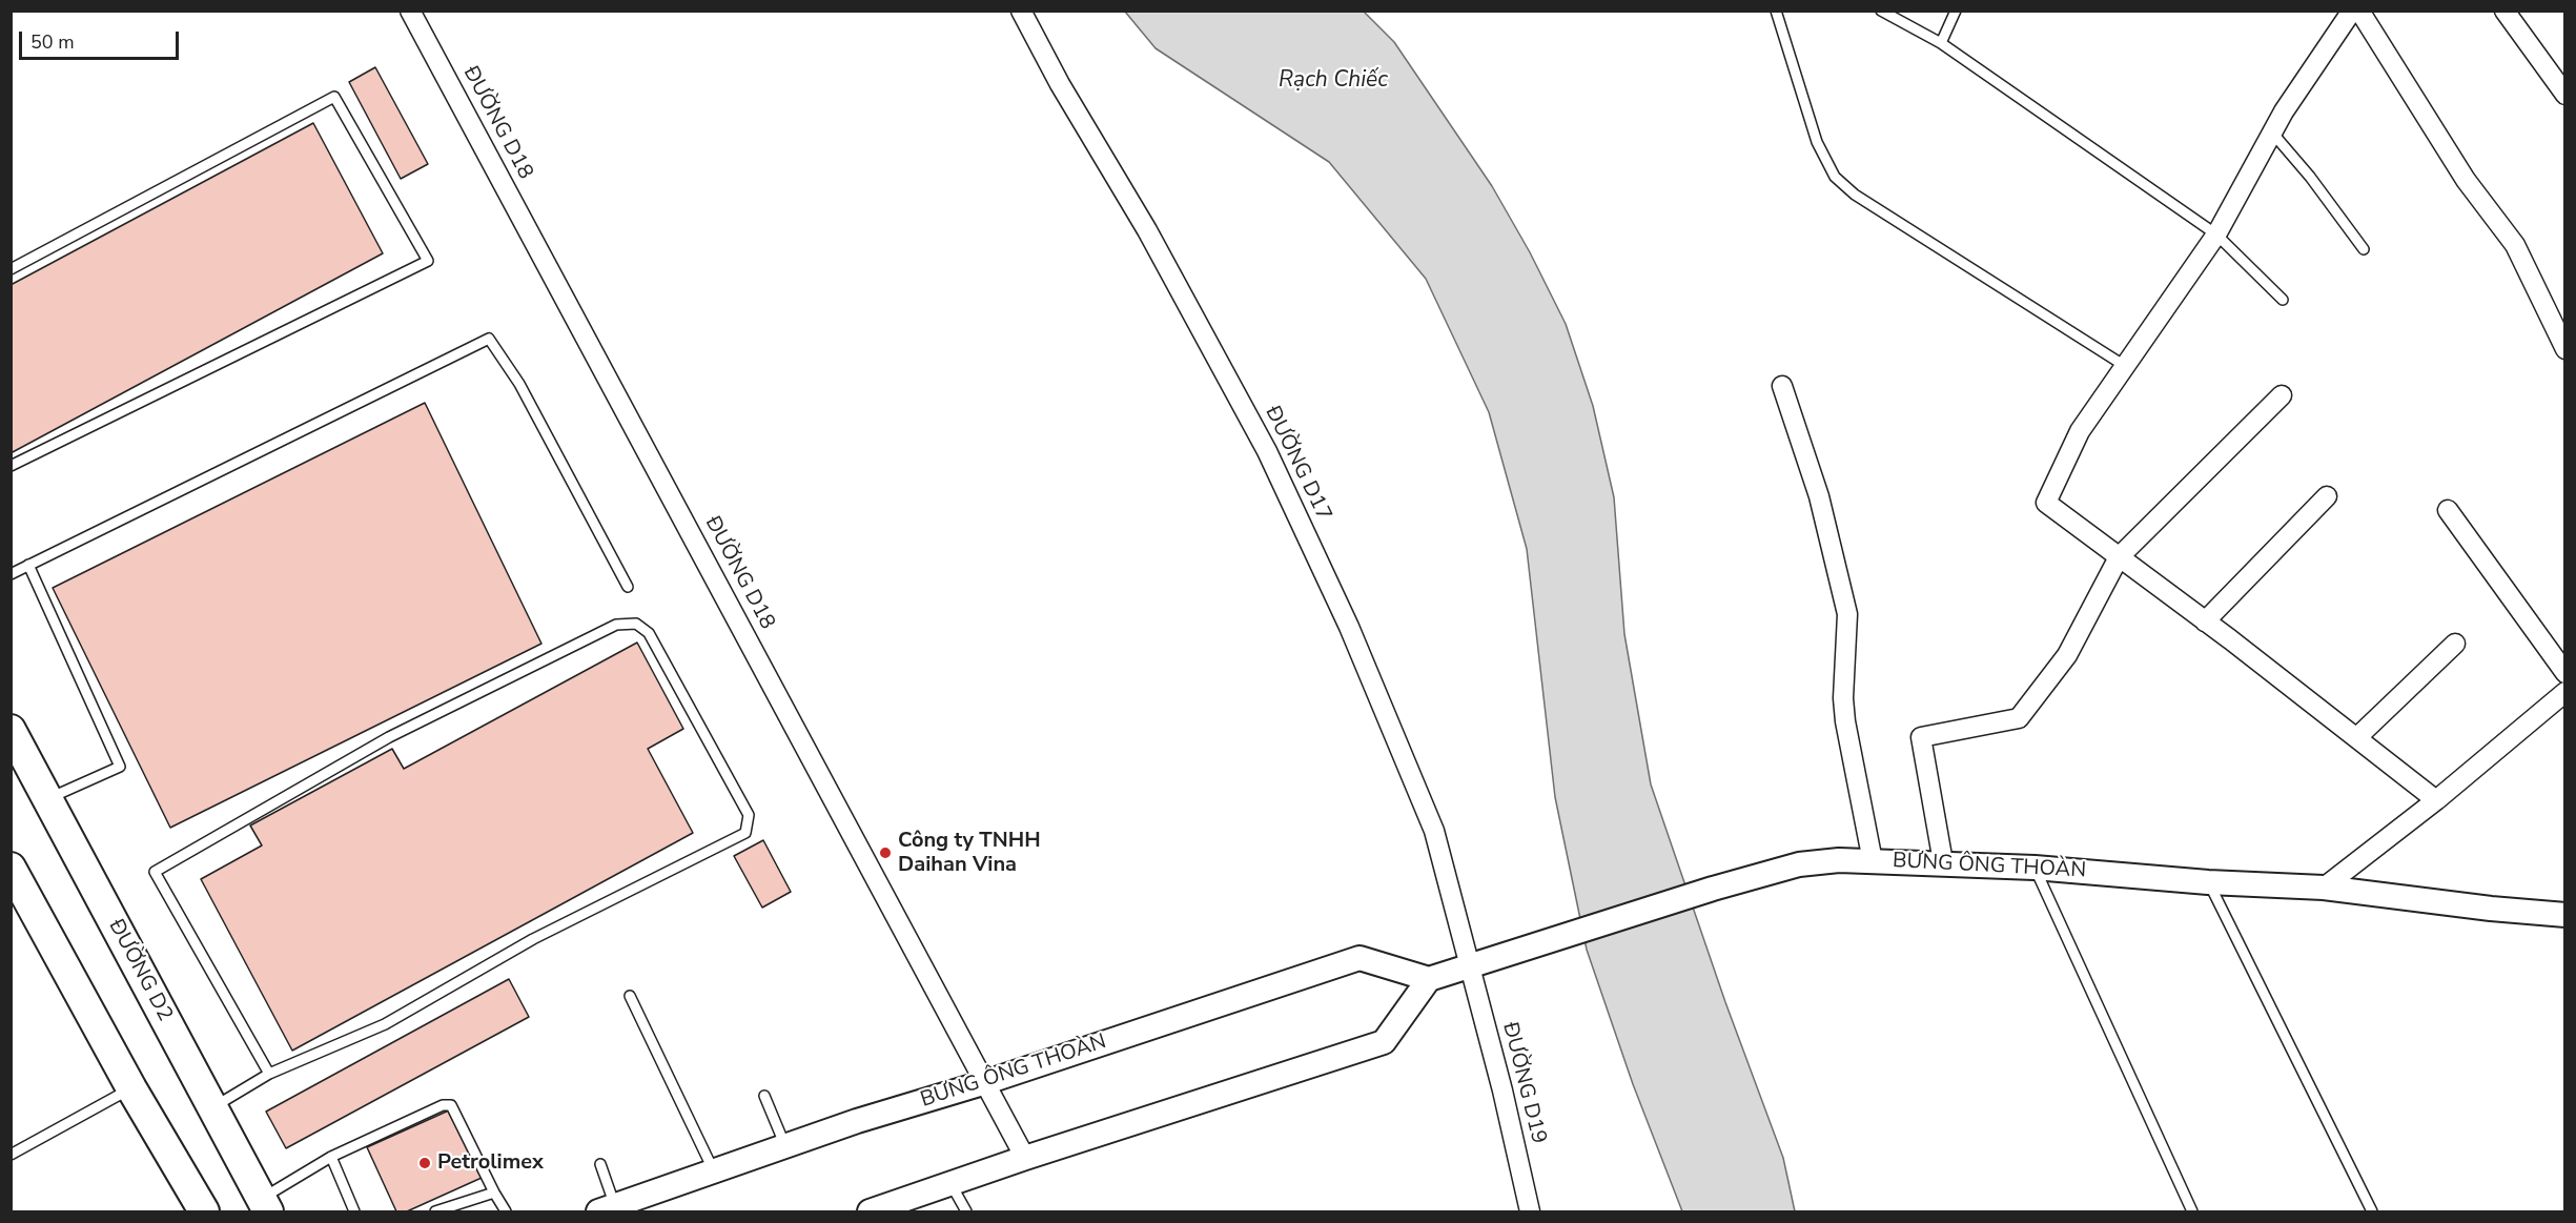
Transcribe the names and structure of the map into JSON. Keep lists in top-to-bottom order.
{
  "streets": {
    "main road": ["ĐƯỜNG D2"],
    "street": [
      "ĐƯỜNG D18",
      "ĐƯỜNG D17",
      "BƯNG ÔNG THOÀN",
      "ĐƯỜNG D19"
    ]
  },
  "crossings": [
    ["ĐƯỜNG D18", "BƯNG ÔNG THOÀN"],
    ["ĐƯỜNG D17", "BƯNG ÔNG THOÀN"],
    ["ĐƯỜNG D17", "ĐƯỜNG D19"],
    ["BƯNG ÔNG THOÀN", "ĐƯỜNG D19"]
  ],
  "water": ["Rạch Chiếc"],
  "places": ["Công ty TNHH Daihan Vina", "Petrolimex"],
  "scale_bar": "50 m"
}
